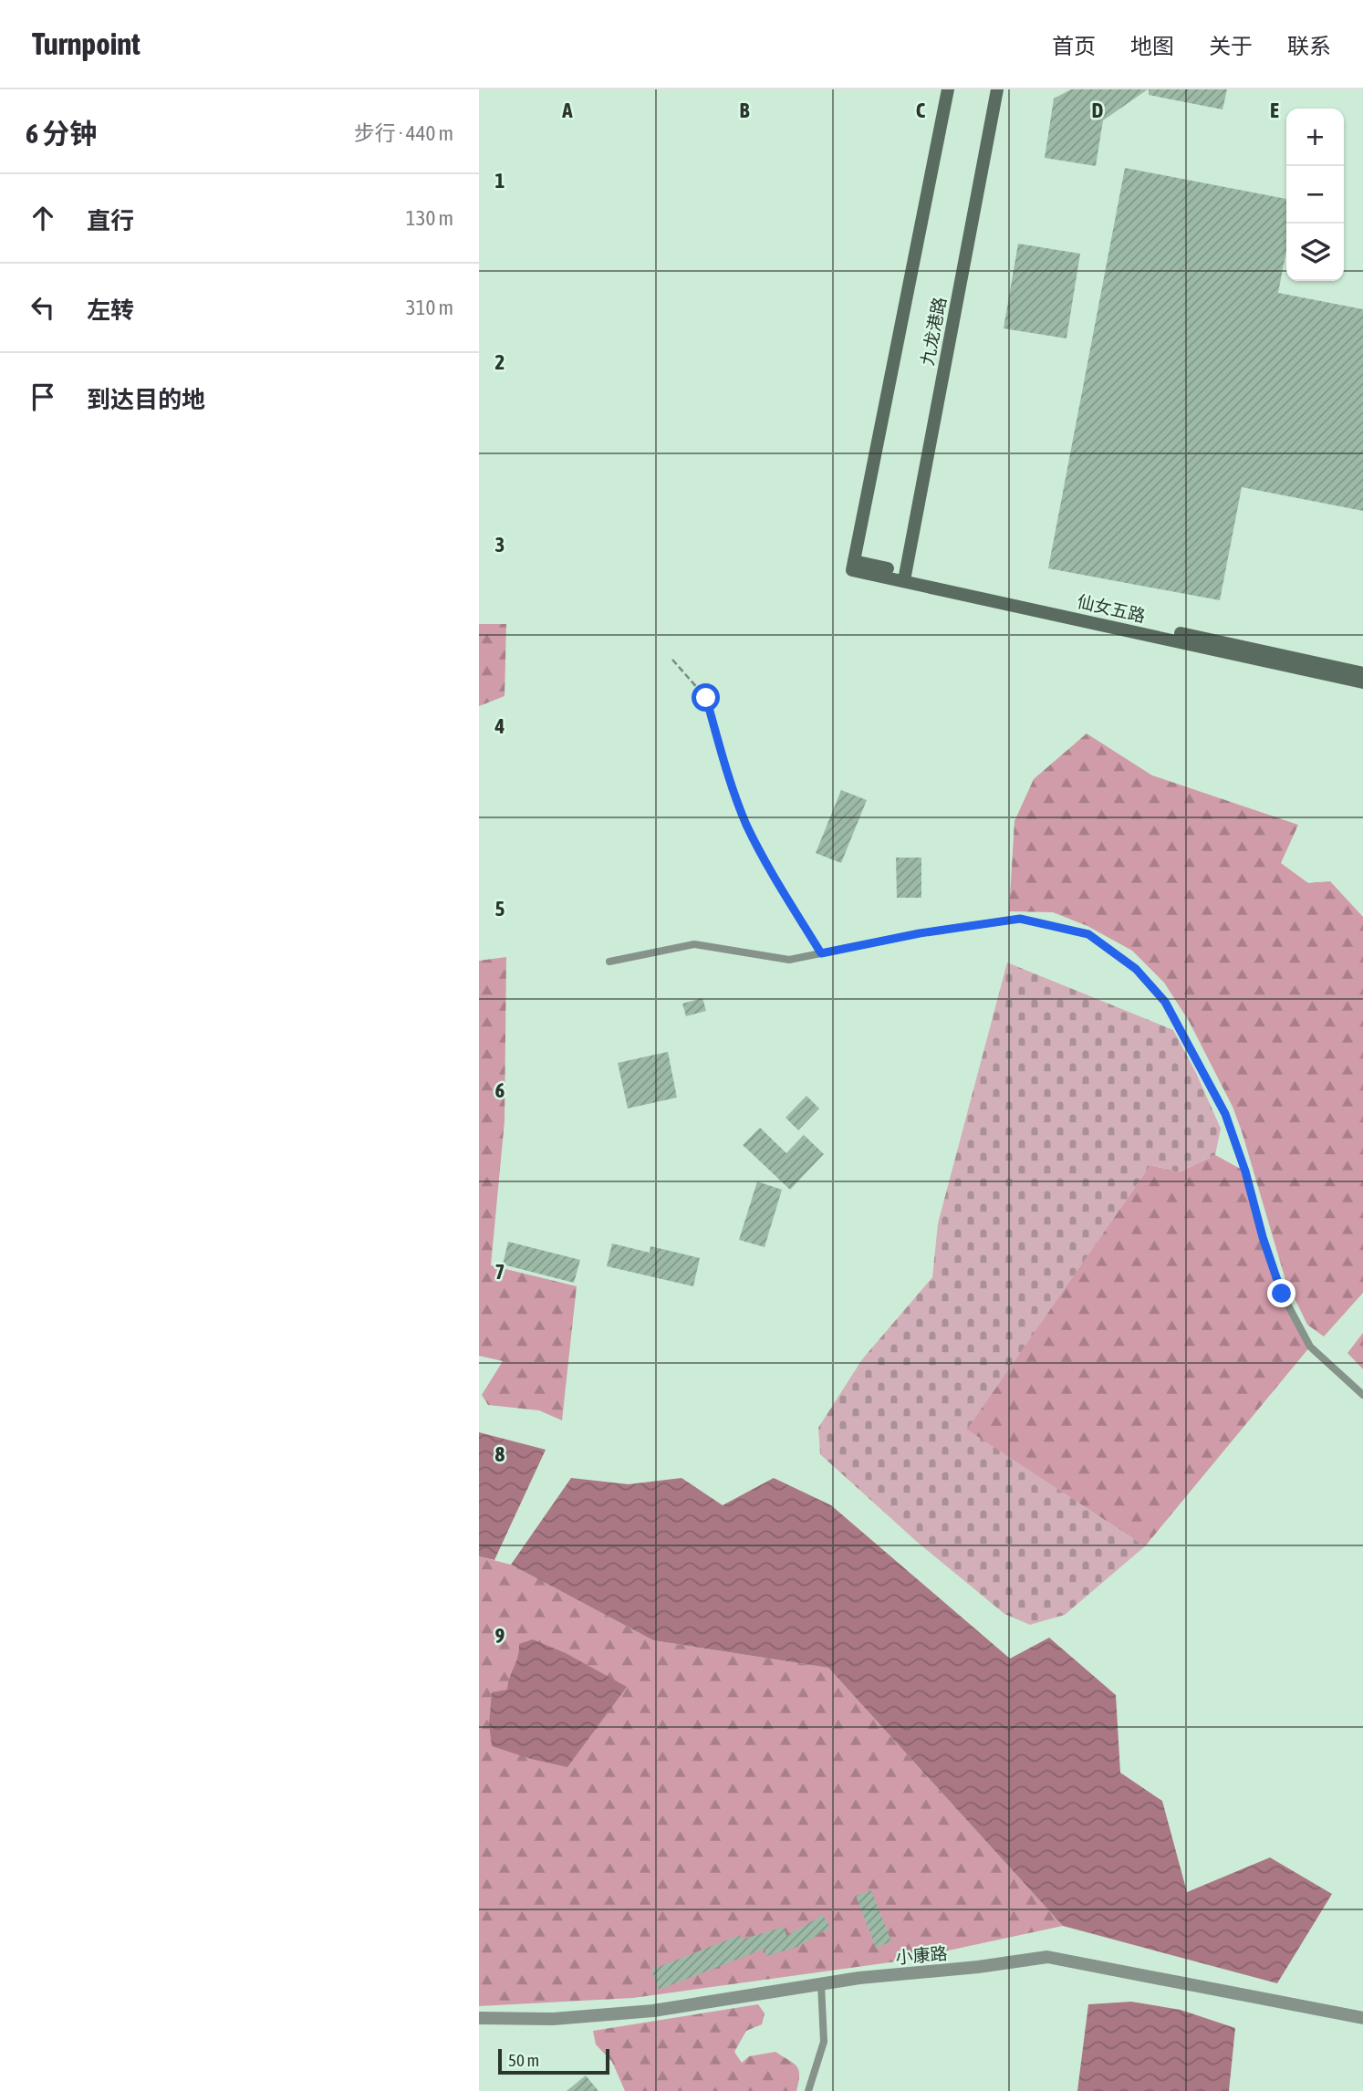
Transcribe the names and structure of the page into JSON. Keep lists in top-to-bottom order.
{
  "streets": {
    "street": ["九龙港路", "仙女五路", "小康路"]
  },
  "crossings": [
    ["九龙港路", "仙女五路"]
  ],
  "scale_bar": "50 m",
  "page": {
    "header": "Turnpoint",
    "nav": [
      "首页",
      "地图",
      "关于",
      "联系"
    ],
    "heading": ["6 分钟", "步行 · 440 m"],
    "map_buttons": ["+", "−"],
    "list": [
      ["直行", "130 m"],
      ["左转", "310 m"],
      "到达目的地"
    ],
    "scale": "50 m"
  },
  "grid": {
    "columns": [
      "A",
      "B",
      "C",
      "D",
      "E"
    ],
    "rows": [
      "1",
      "2",
      "3",
      "4",
      "5",
      "6",
      "7",
      "8",
      "9"
    ]
  }
}
